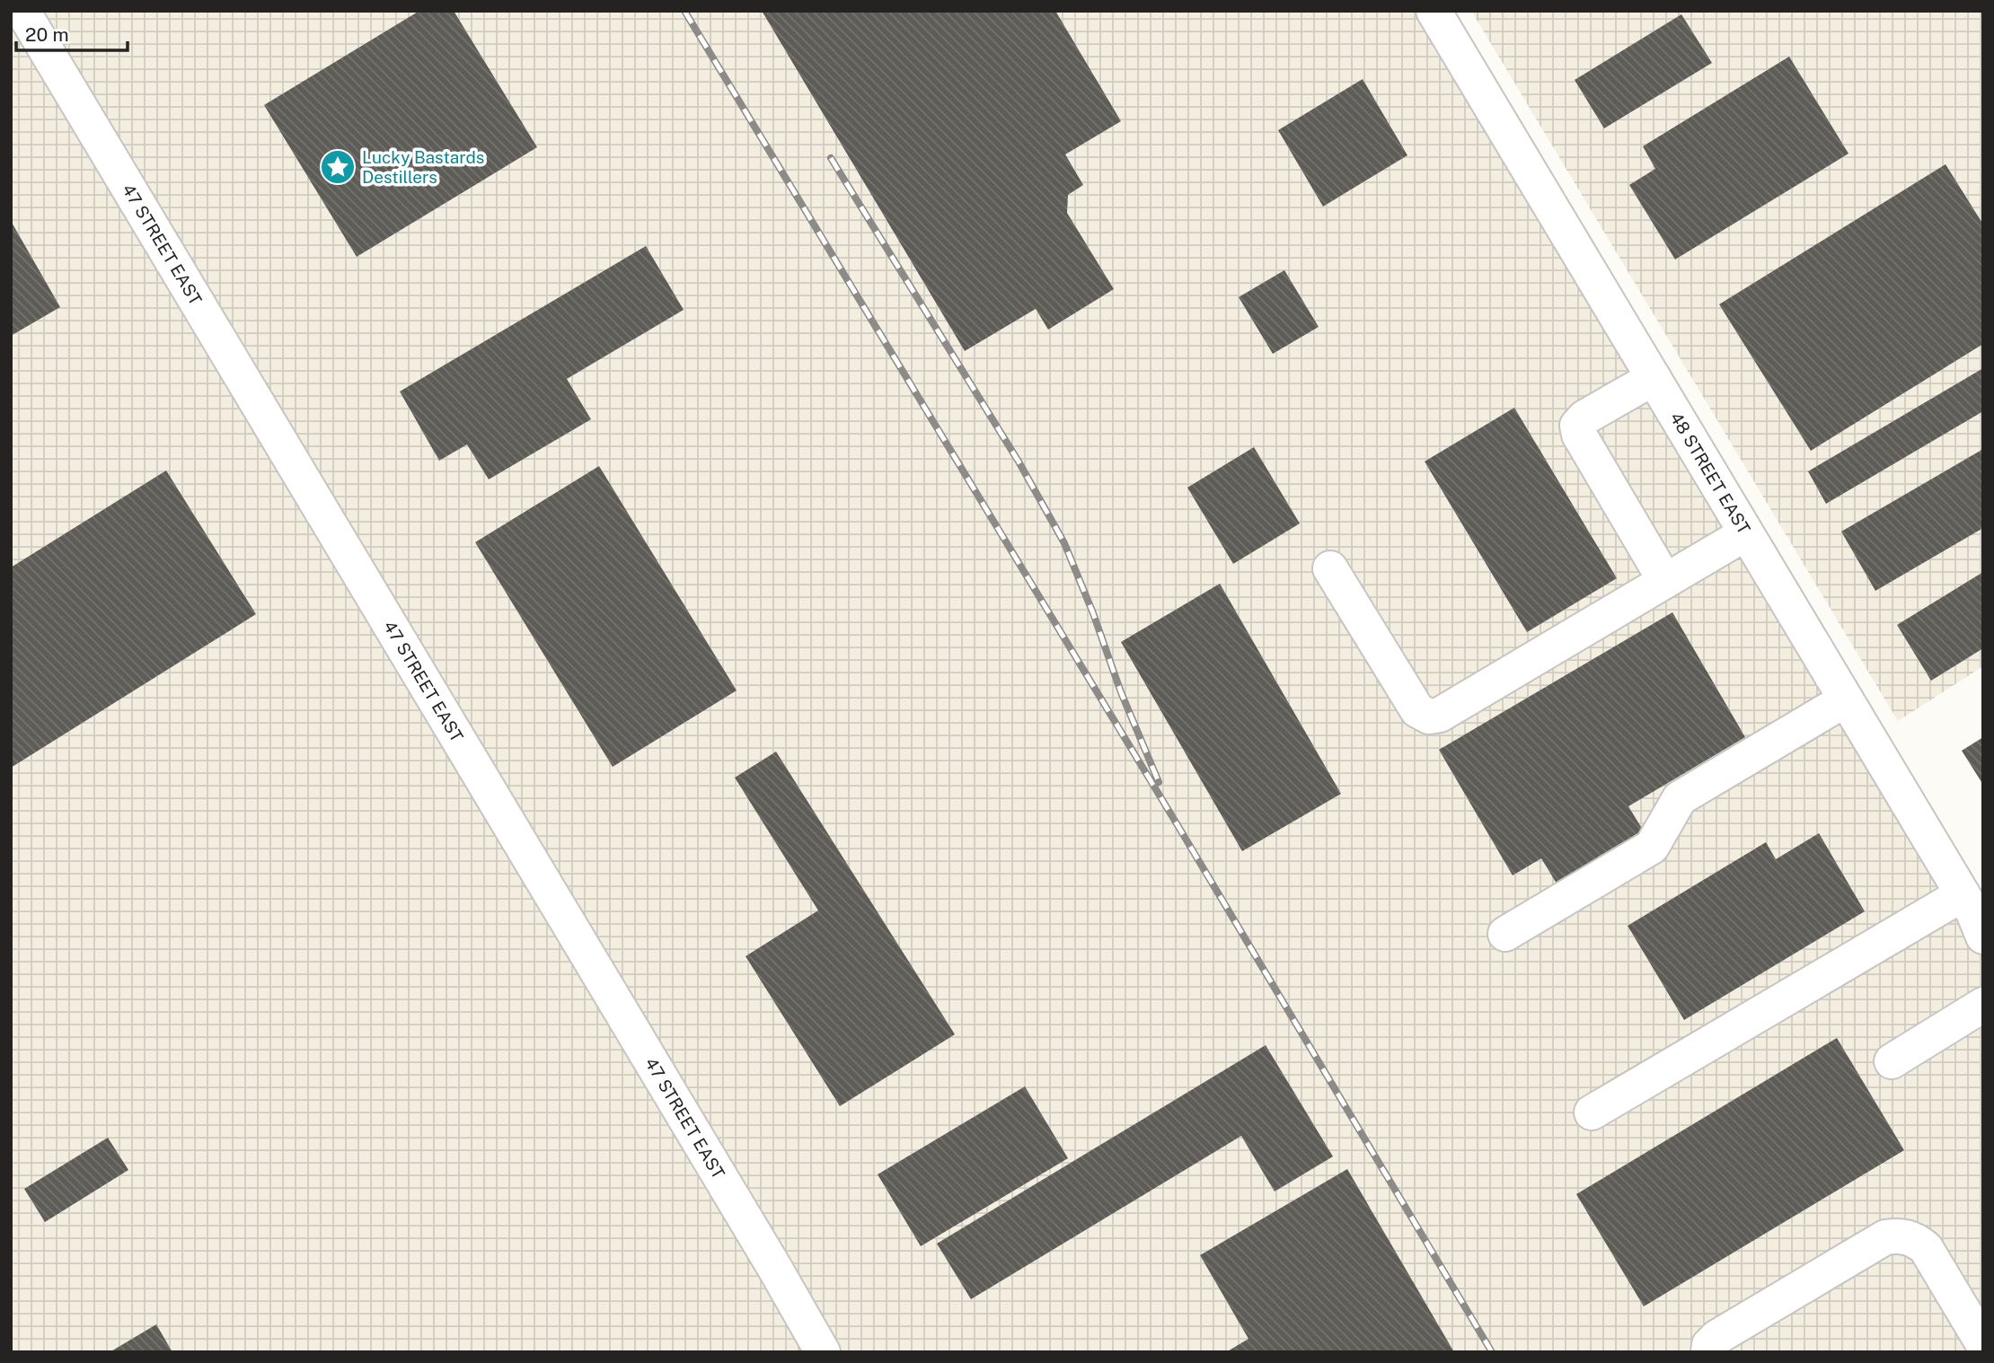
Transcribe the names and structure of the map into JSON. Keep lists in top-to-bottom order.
{
  "streets": {
    "street": ["47 STREET EAST", "48 STREET EAST"]
  },
  "places": {
    "place": ["Lucky Bastards Destillers"]
  },
  "scale_bar": "20 m"
}
